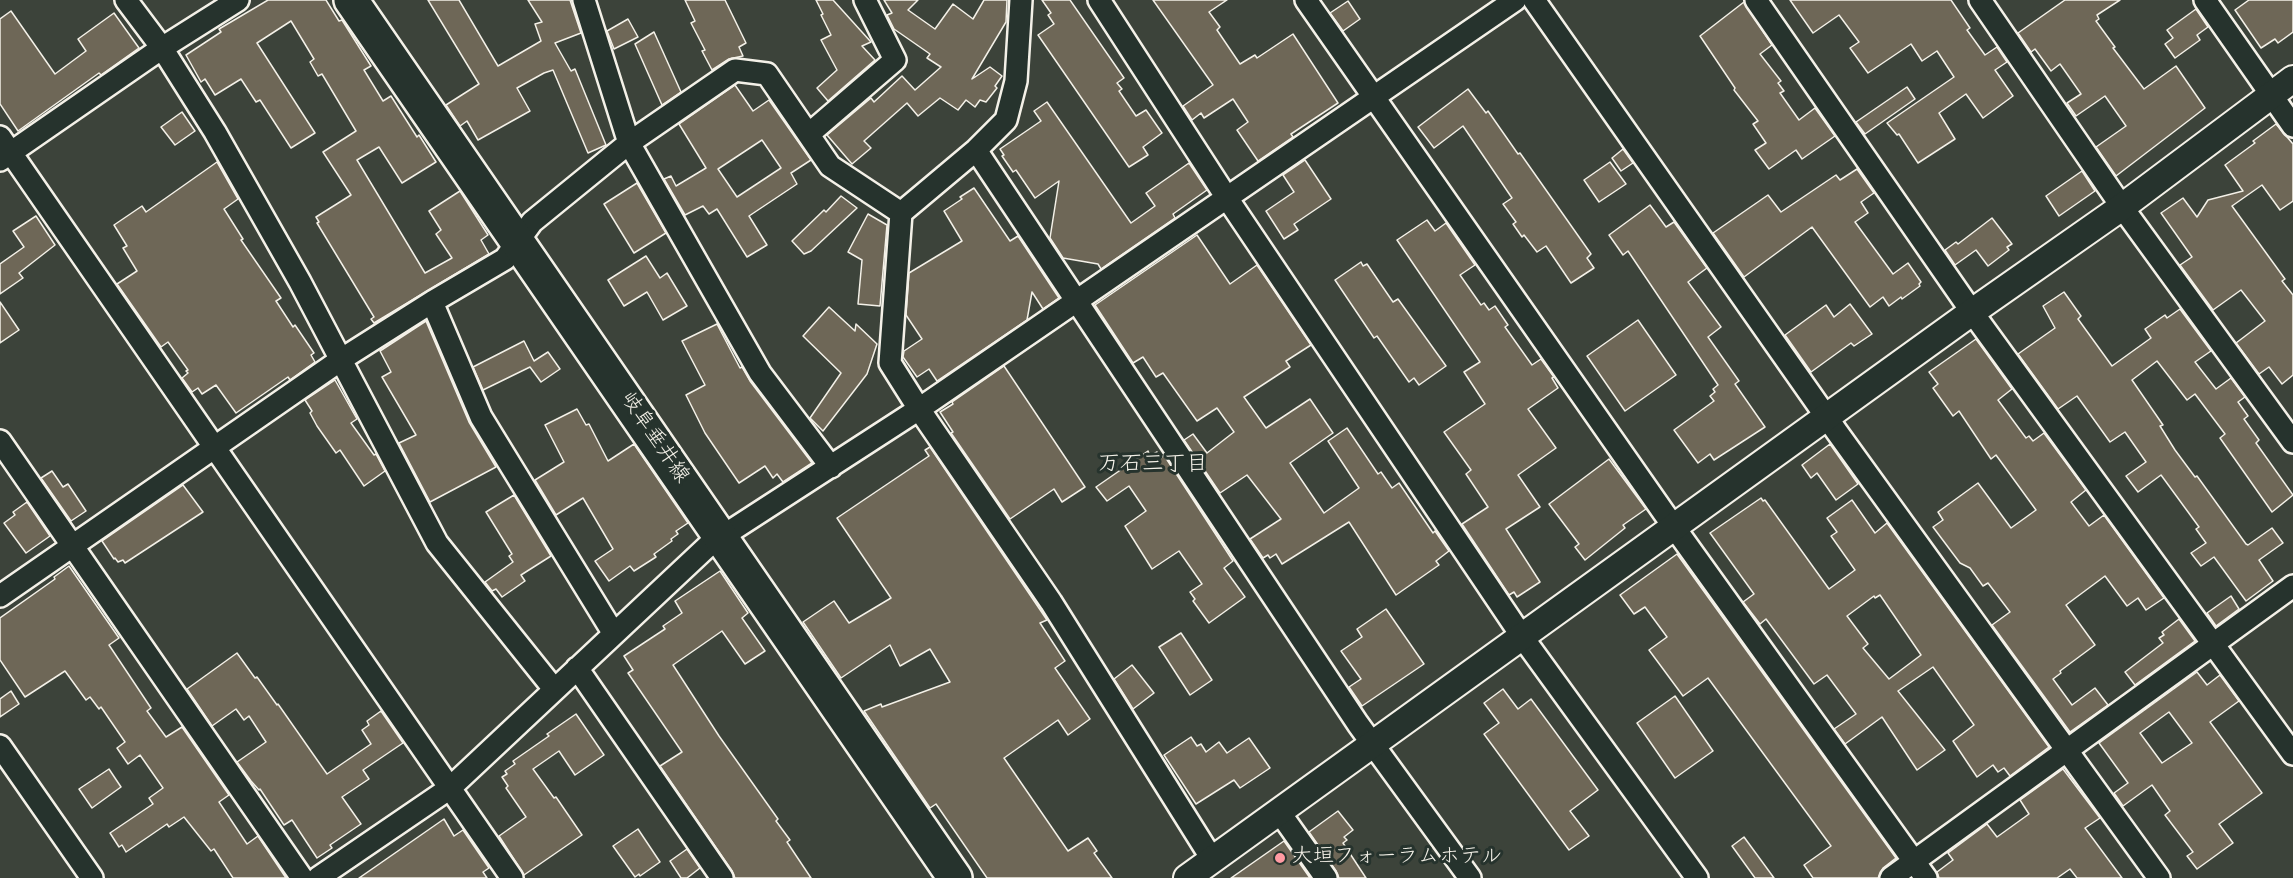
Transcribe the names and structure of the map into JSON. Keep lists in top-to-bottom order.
{
  "streets": {
    "main road": ["岐阜垂井線"]
  },
  "districts": ["万石三丁目"],
  "places": ["大垣フォーラムホテル"]
}
